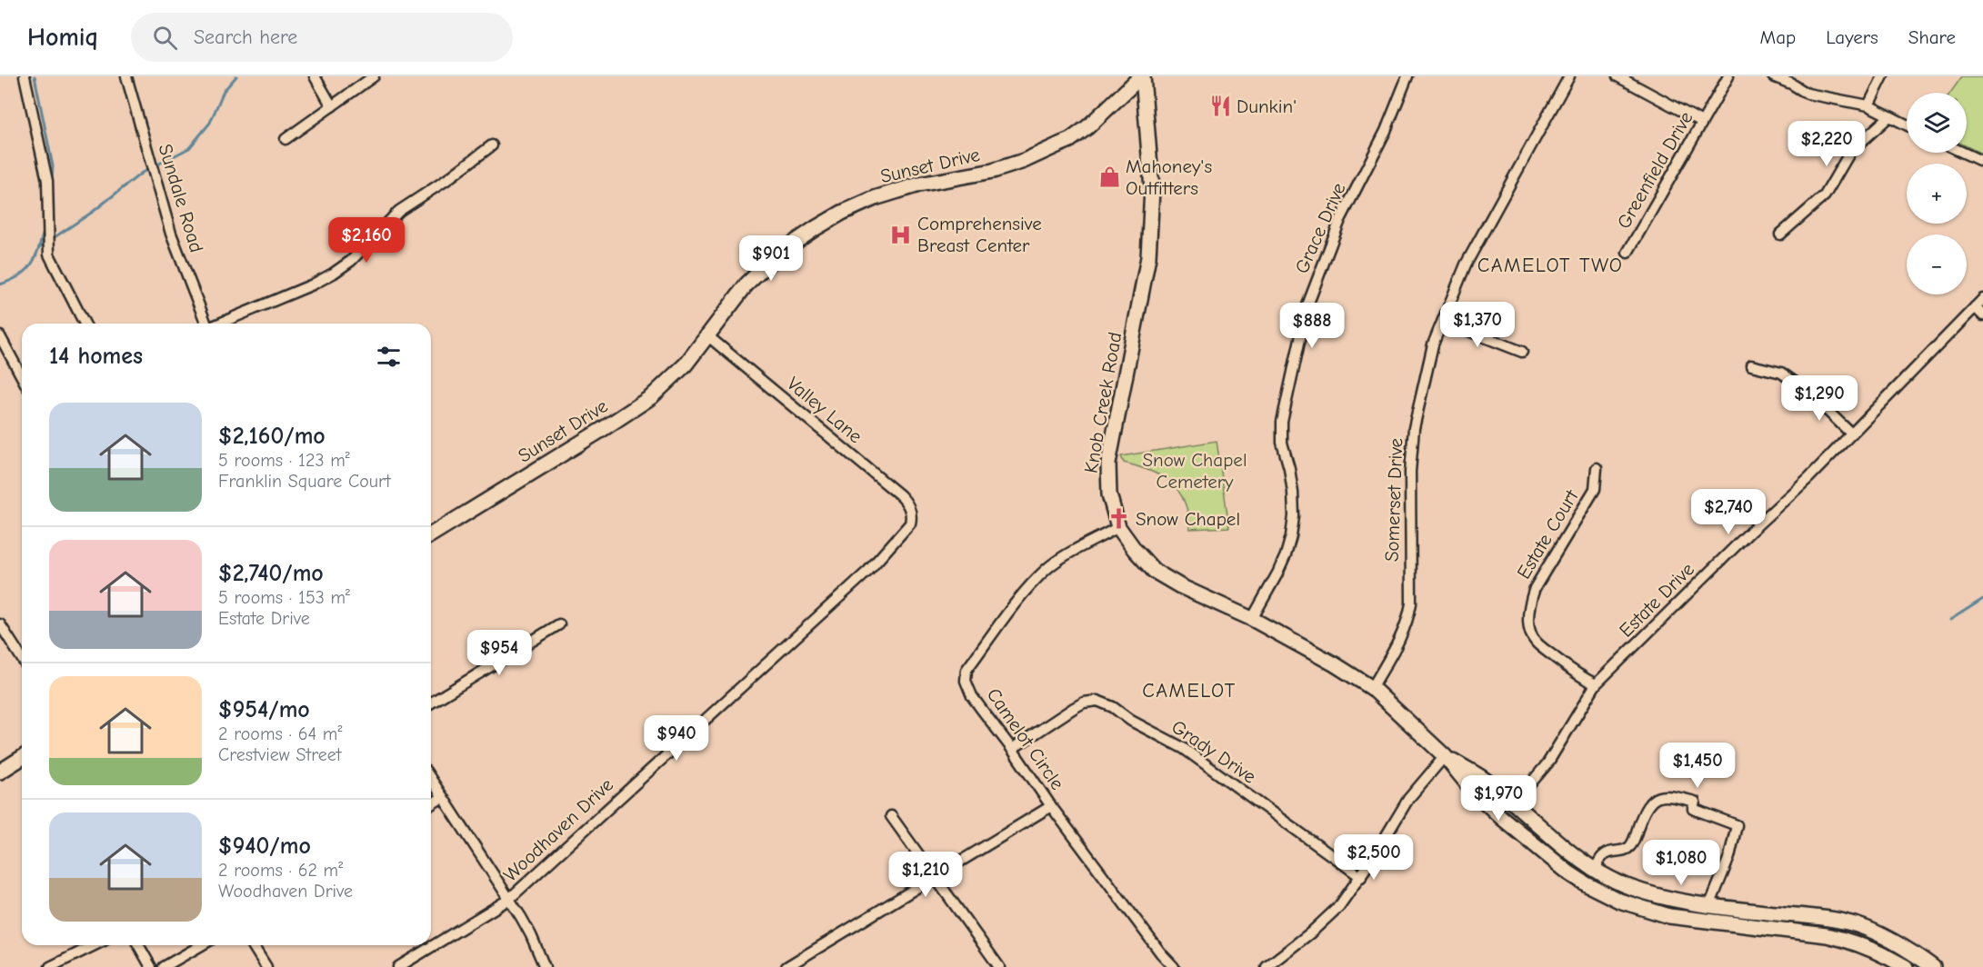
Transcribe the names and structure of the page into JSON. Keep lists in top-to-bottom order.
{
  "streets": {
    "main road": ["Sunset Drive", "Knob Creek Road"],
    "street": [
      "Greenfield Drive",
      "Sundale Road",
      "Grace Drive",
      "Valley Lane",
      "Somerset Drive",
      "Estate Court",
      "Estate Drive",
      "Camelot Circle",
      "Grady Drive",
      "Woodhaven Drive"
    ]
  },
  "crossings": [
    ["Sunset Drive", "Knob Creek Road"],
    ["Sunset Drive", "Valley Lane"],
    ["Grace Drive", "Knob Creek Road"],
    ["Knob Creek Road", "Somerset Drive"],
    ["Knob Creek Road", "Estate Drive"],
    ["Knob Creek Road", "Camelot Circle"],
    ["Valley Lane", "Woodhaven Drive"],
    ["Estate Court", "Estate Drive"],
    ["Camelot Circle", "Grady Drive"]
  ],
  "districts": ["CAMELOT TWO", "CAMELOT"],
  "parks": ["Snow Chapel Cemetery"],
  "places": {
    "restaurant": ["Dunkin'"],
    "shop": ["Mahoney's Outfitters"],
    "hospital": ["Comprehensive Breast Center"],
    "church": ["Snow Chapel"]
  },
  "page": {
    "header": "Homiq",
    "search": "Search here",
    "nav": ["Map", "Layers", "Share"],
    "map_buttons": ["+", "−"],
    "price": [
      "$2,220",
      "$2,160",
      "$901",
      "$1,370",
      "$888",
      "$1,290",
      "$2,740",
      "$954",
      "$940",
      "$1,450",
      "$1,970",
      "$2,500",
      "$1,080",
      "$1,210"
    ],
    "heading": "14 homes",
    "list": [
      {
        "name": "$2,160/mo",
        "note": "5 rooms · 123 m² · Franklin Square Court"
      },
      {
        "name": "$2,740/mo",
        "note": "5 rooms · 153 m² · Estate Drive"
      },
      {
        "name": "$954/mo",
        "note": "2 rooms · 64 m² · Crestview Street"
      },
      {
        "name": "$940/mo",
        "note": "2 rooms · 62 m² · Woodhaven Drive"
      }
    ]
  }
}
